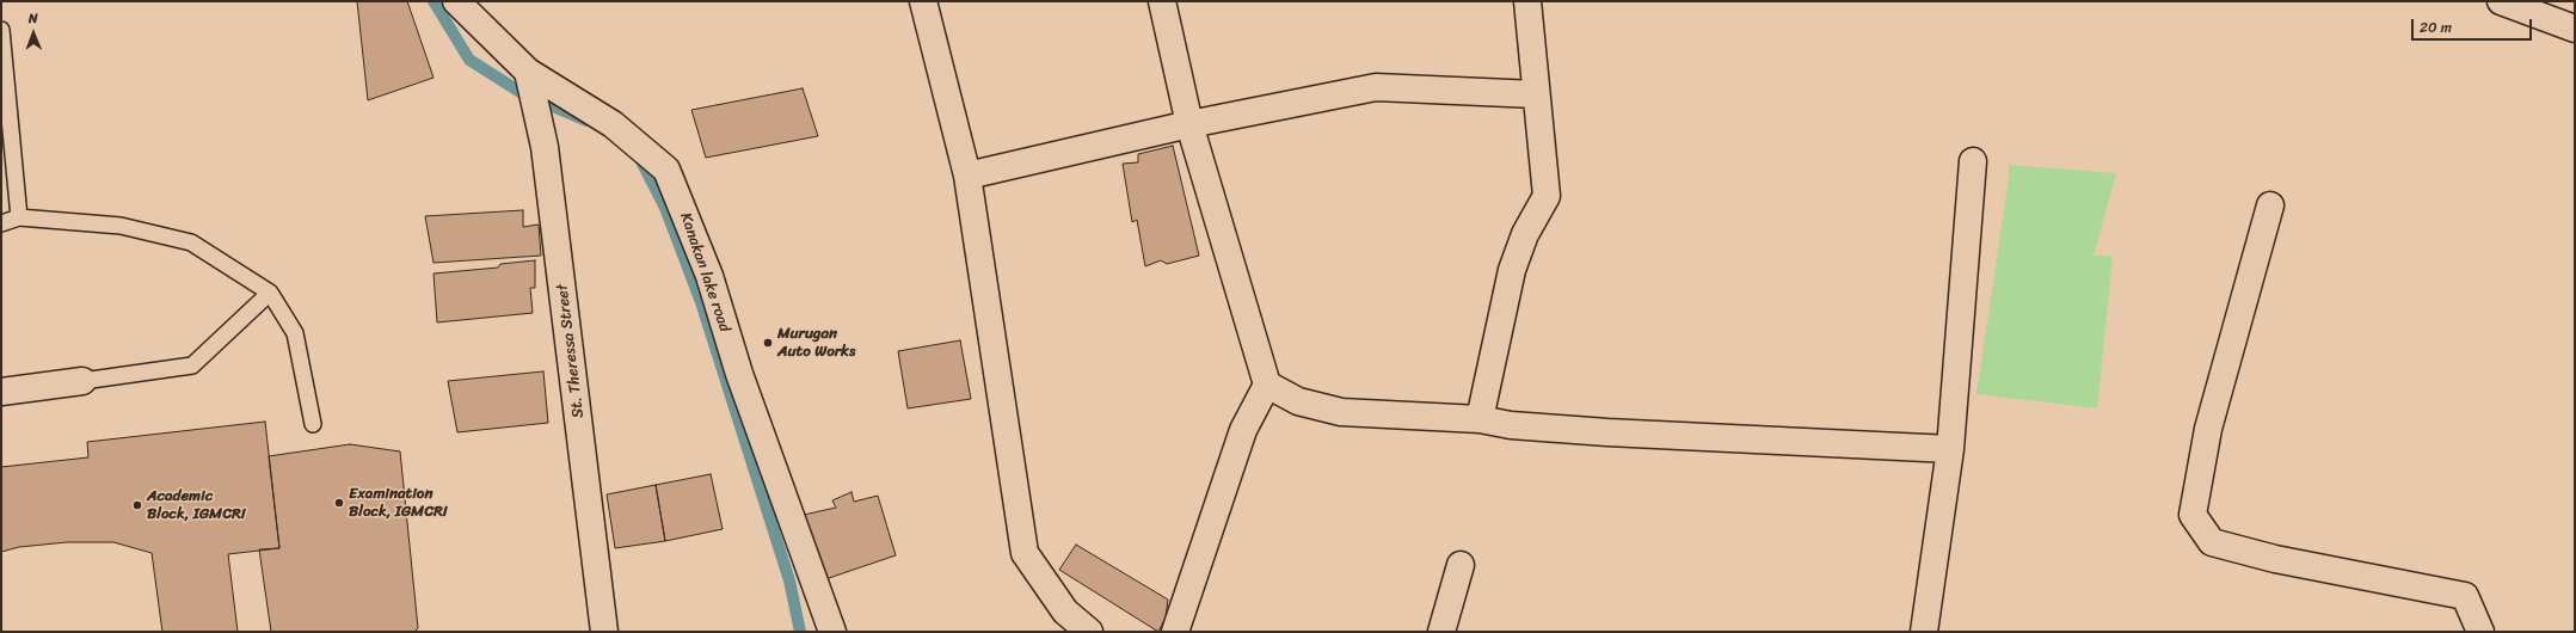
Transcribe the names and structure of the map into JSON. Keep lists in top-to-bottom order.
{
  "streets": {
    "street": ["Kanakan lake road", "St. Theressa Street"]
  },
  "crossings": [
    ["Kanakan lake road", "St. Theressa Street"]
  ],
  "places": ["Murugan Auto Works", "Examination Block, IGMCRI", "Academic Block, IGMCRI"],
  "scale_bar": "20 m",
  "north": "top"
}
